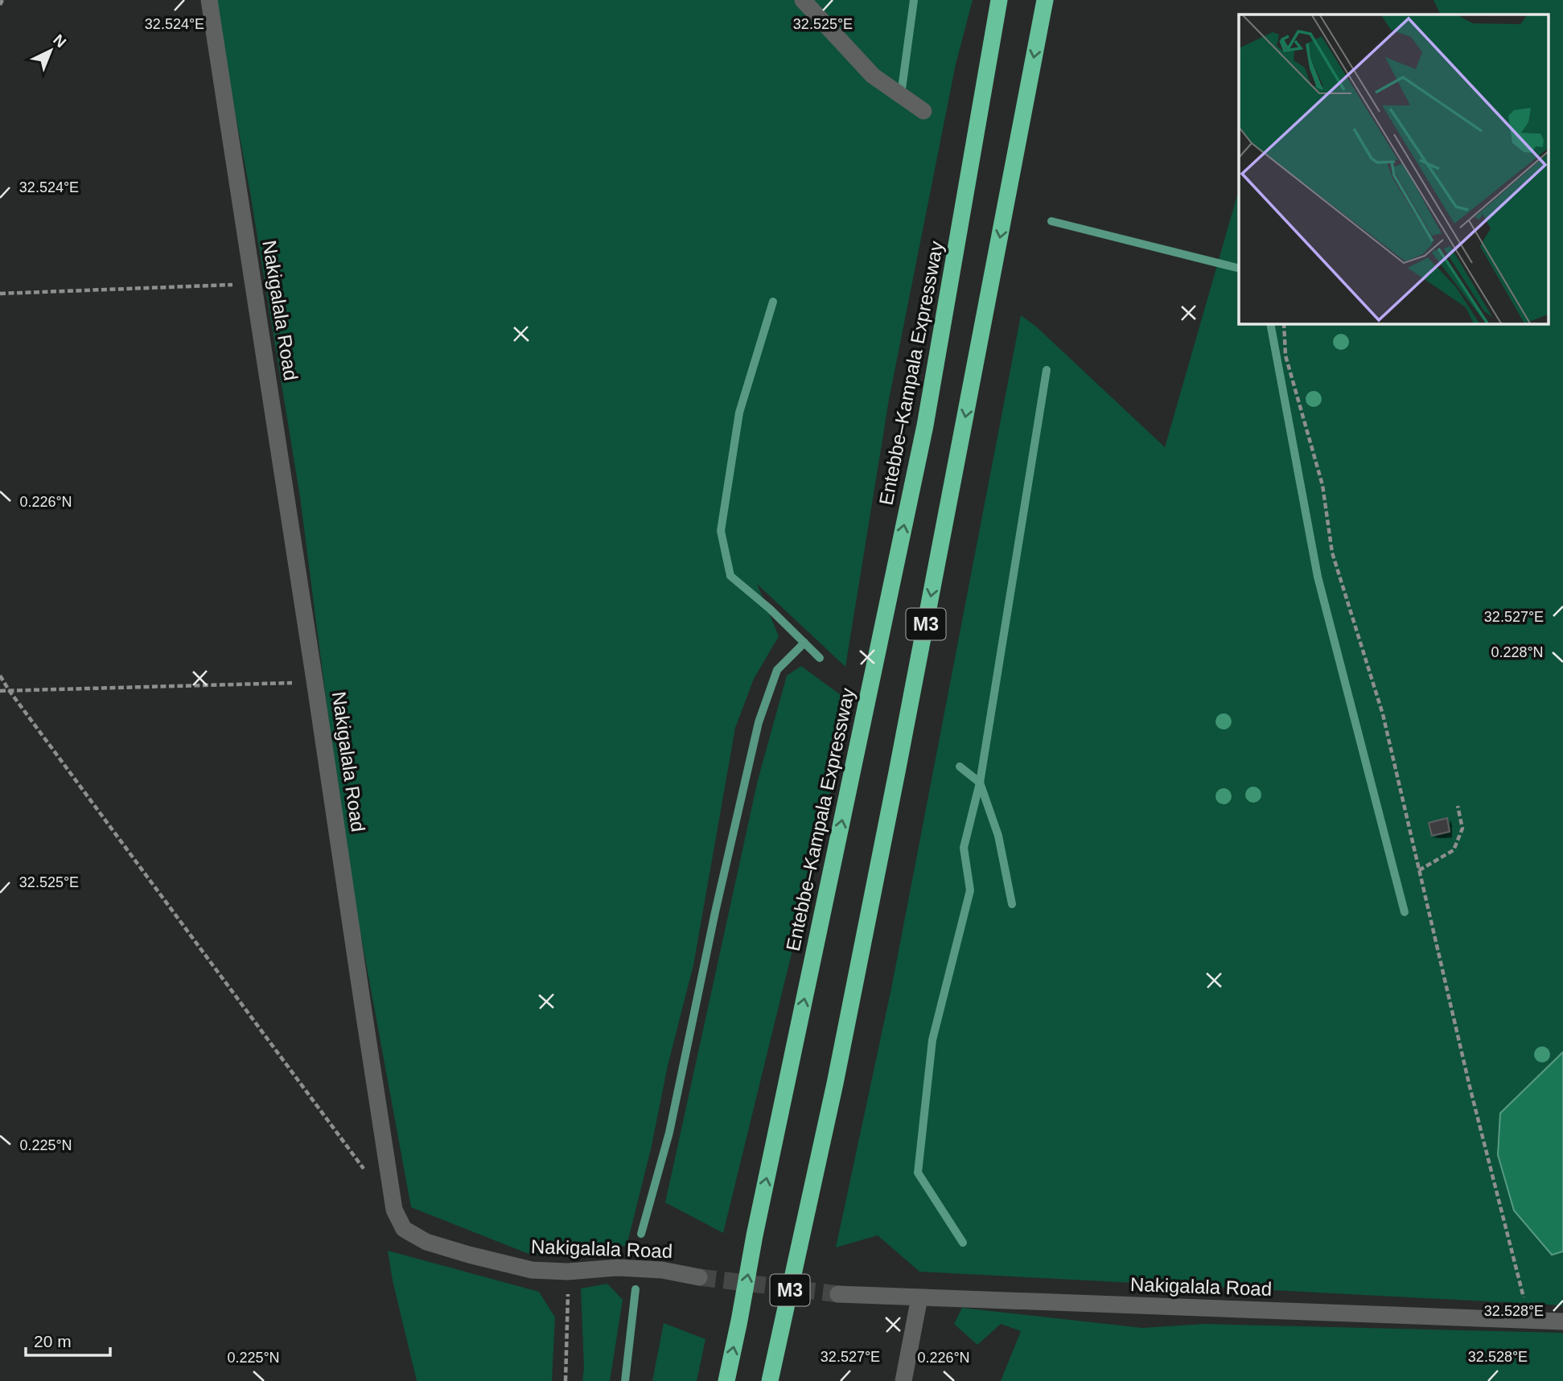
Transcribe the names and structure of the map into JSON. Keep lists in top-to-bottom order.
{
  "streets": {
    "highway": ["Entebbe–Kampala Expressway", "M3"],
    "street": ["Nakigalala Road"]
  },
  "scale_bar": "20 m",
  "north": "top right",
  "coordinates": [
    "32.524°E",
    "32.525°E",
    "0.226°N",
    "32.527°E",
    "0.228°N",
    "0.225°N",
    "32.528°E"
  ]
}
